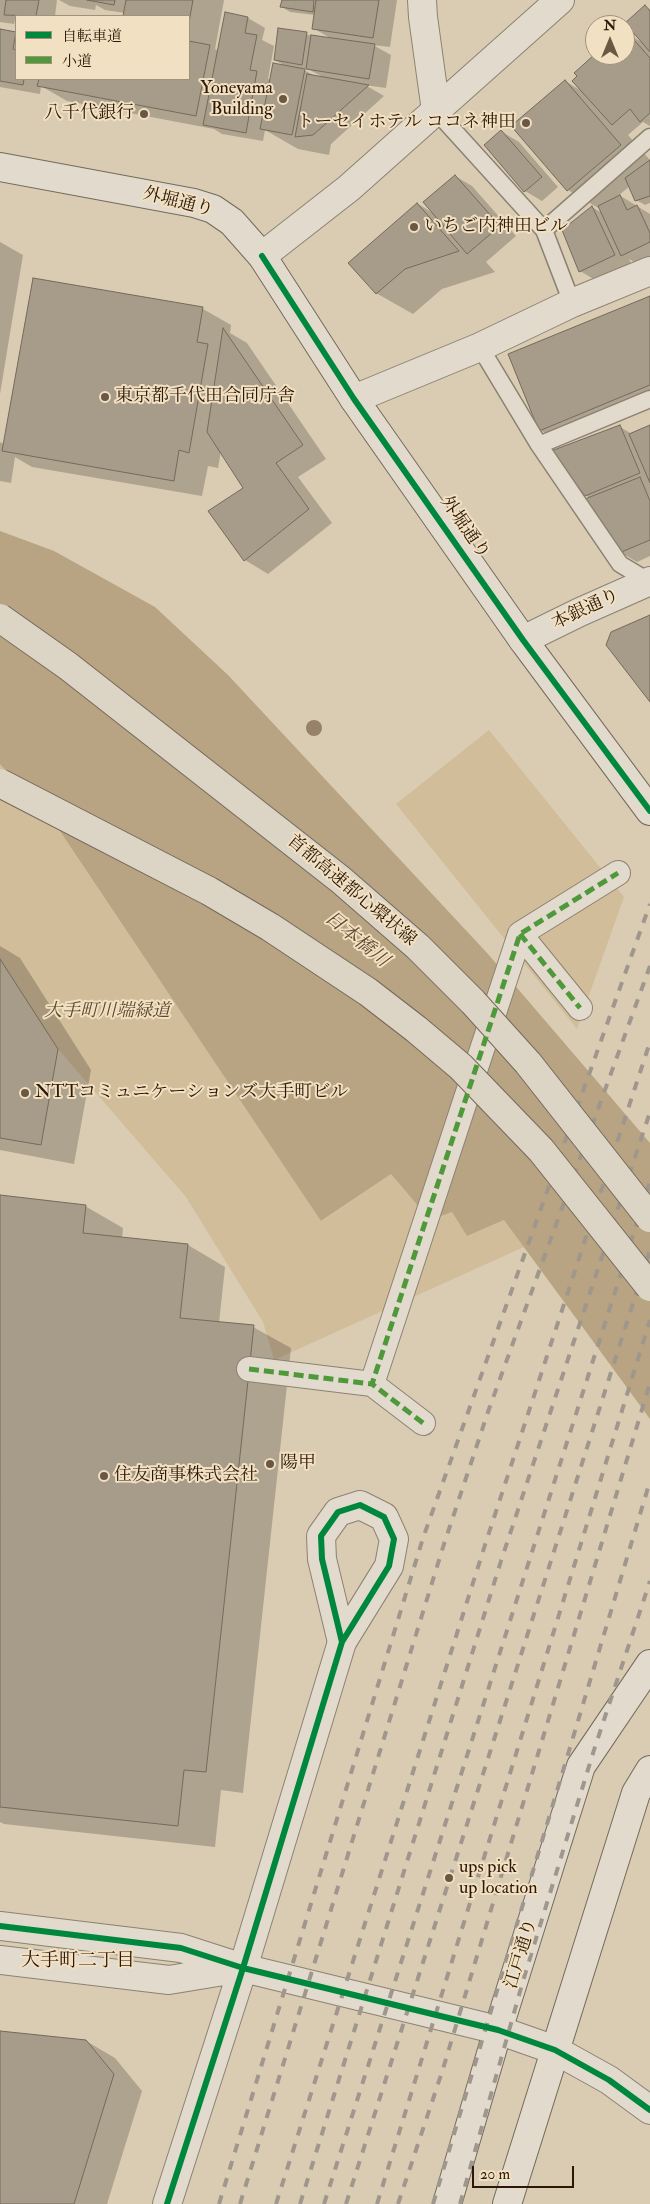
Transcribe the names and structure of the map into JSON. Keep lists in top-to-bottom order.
{
  "streets": {
    "highway": ["首都高速都心環状線"],
    "street": ["外堀通り", "本銀通り", "江戸通り"]
  },
  "crossings": [
    ["外堀通り", "本銀通り"]
  ],
  "districts": ["大手町二丁目"],
  "water": ["日本橋川"],
  "parks": ["大手町川端緑道"],
  "places": [
    "Yoneyama Building",
    "八千代銀行",
    "トーセイホテル ココネ神田",
    "いちご内神田ビル",
    "東京都千代田合同庁舎",
    "NTTコミュニケーションズ大手町ビル",
    "陽甲",
    "住友商事株式会社",
    "ups pick up location"
  ],
  "legend": ["自転車道", "小道"],
  "scale_bar": "20 m",
  "north": "top"
}
